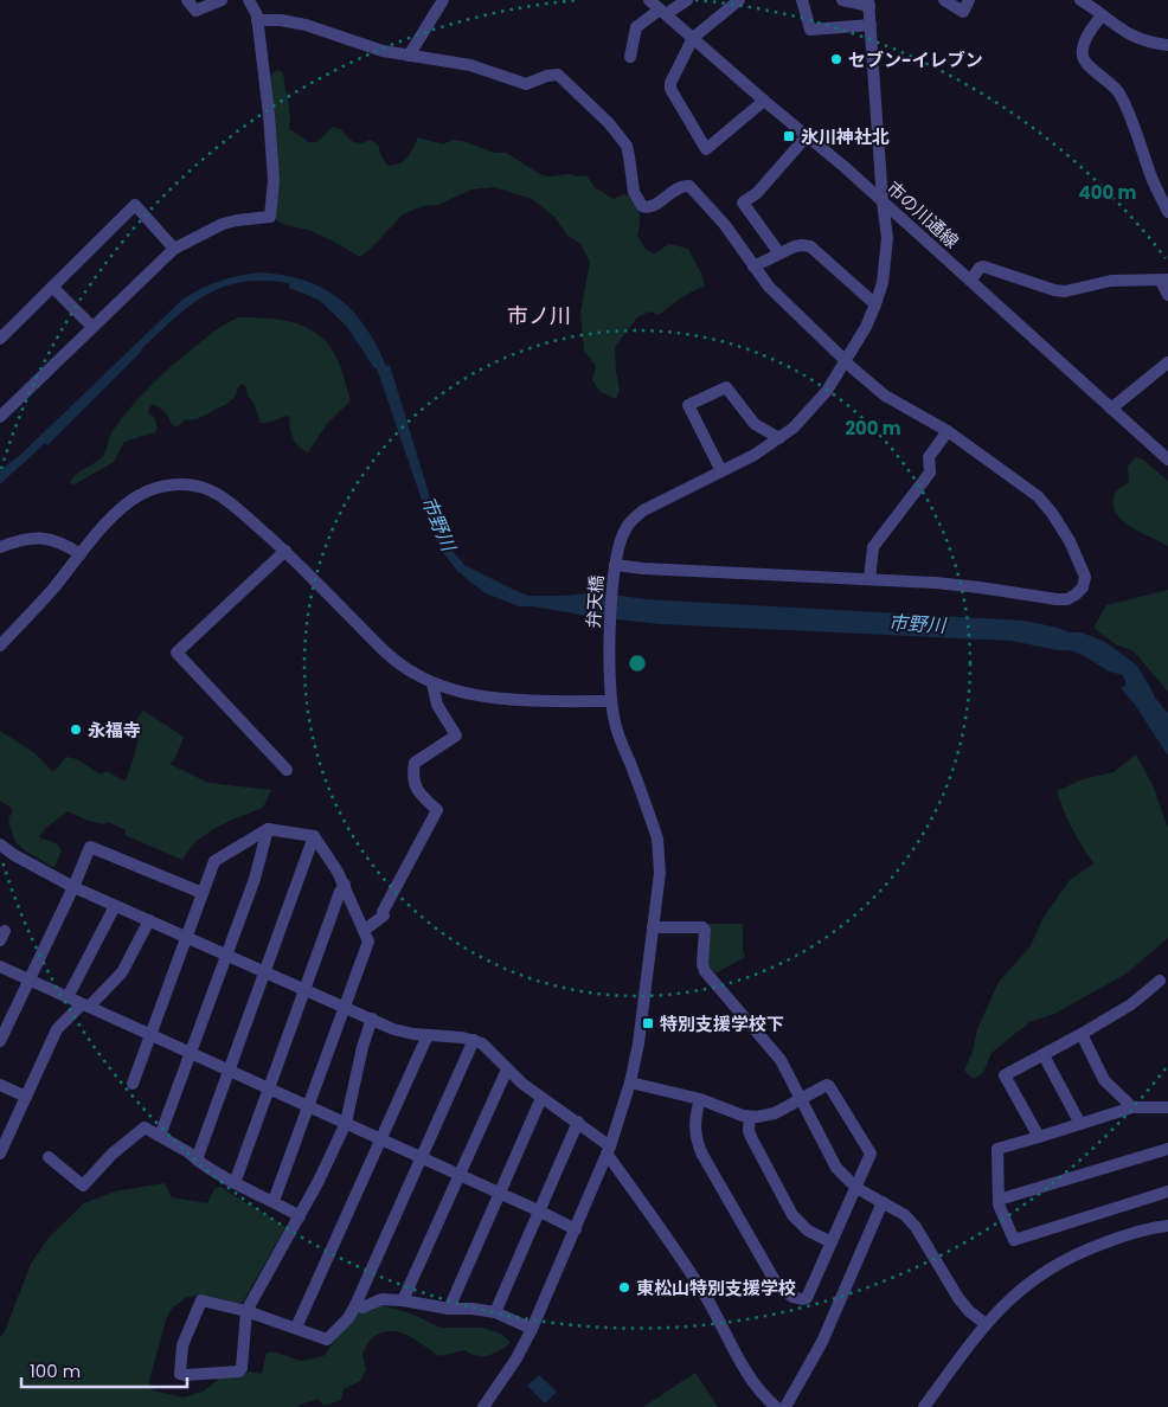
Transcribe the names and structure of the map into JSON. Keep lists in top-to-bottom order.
{
  "streets": {
    "street": ["市の川通線", "弁天橋"]
  },
  "crossings": [
    ["市の川通線", "弁天橋"]
  ],
  "districts": ["市ノ川"],
  "water": ["市野川"],
  "places": {
    "other": ["セブン-イレブン", "永福寺", "東松山特別支援学校"],
    "transit": ["氷川神社北", "特別支援学校下"]
  },
  "scale_bar": "100 m",
  "rings": ["400 m", "200 m"]
}
